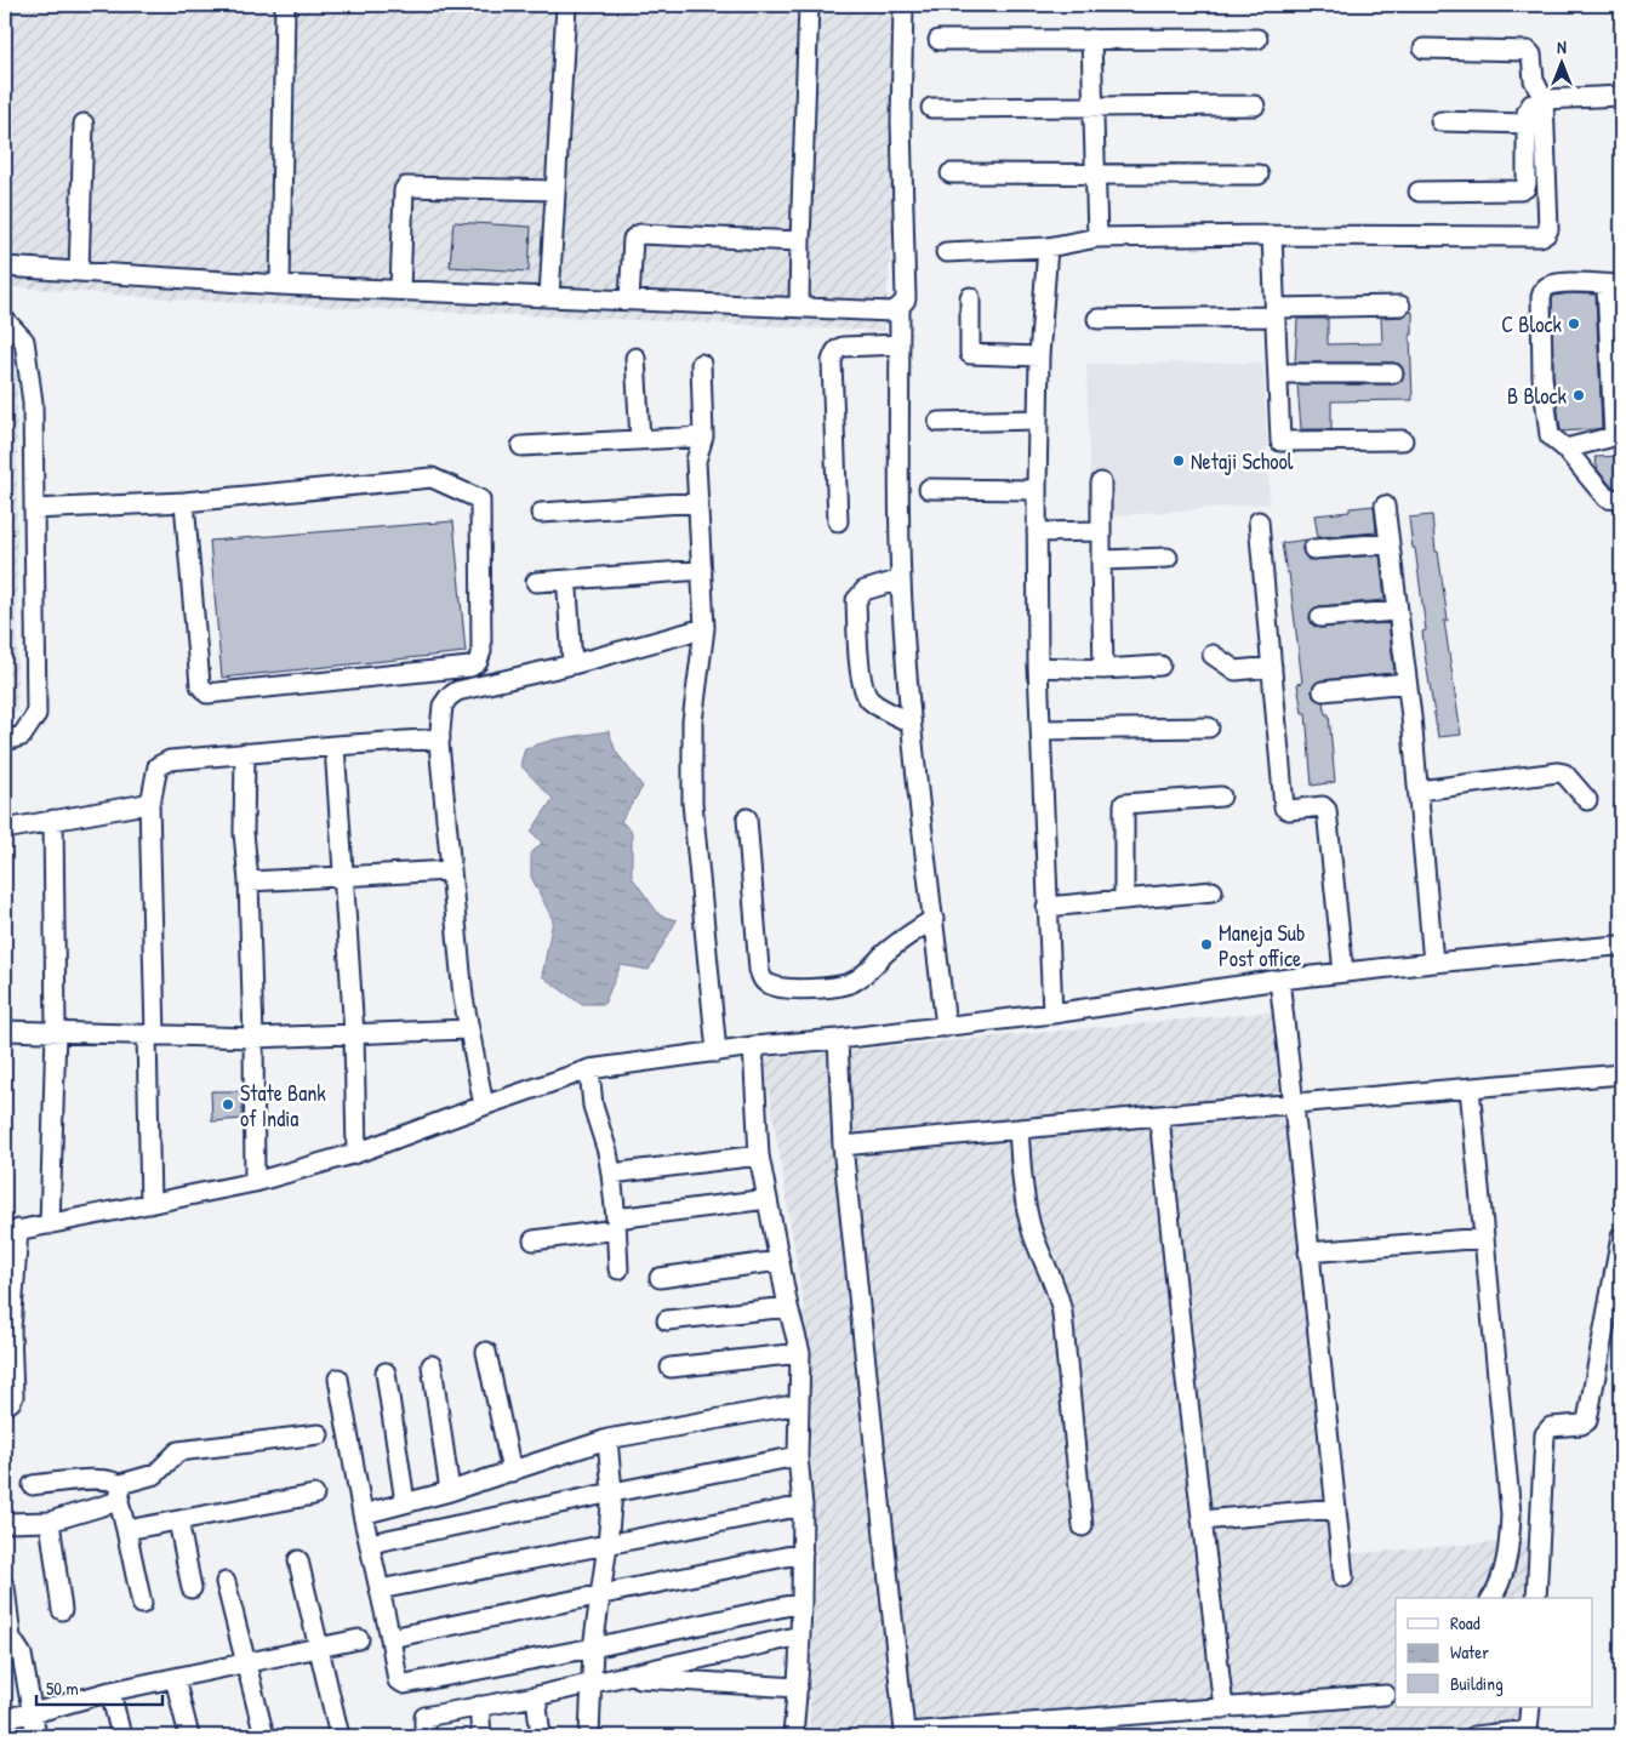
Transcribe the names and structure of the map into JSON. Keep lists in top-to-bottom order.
{
  "places": [
    "C Block",
    "B Block",
    "Netaji School",
    "Maneja Sub Post office",
    "State Bank of India"
  ],
  "legend": ["Road", "Water", "Building"],
  "scale_bar": "50 m",
  "north": "top"
}
